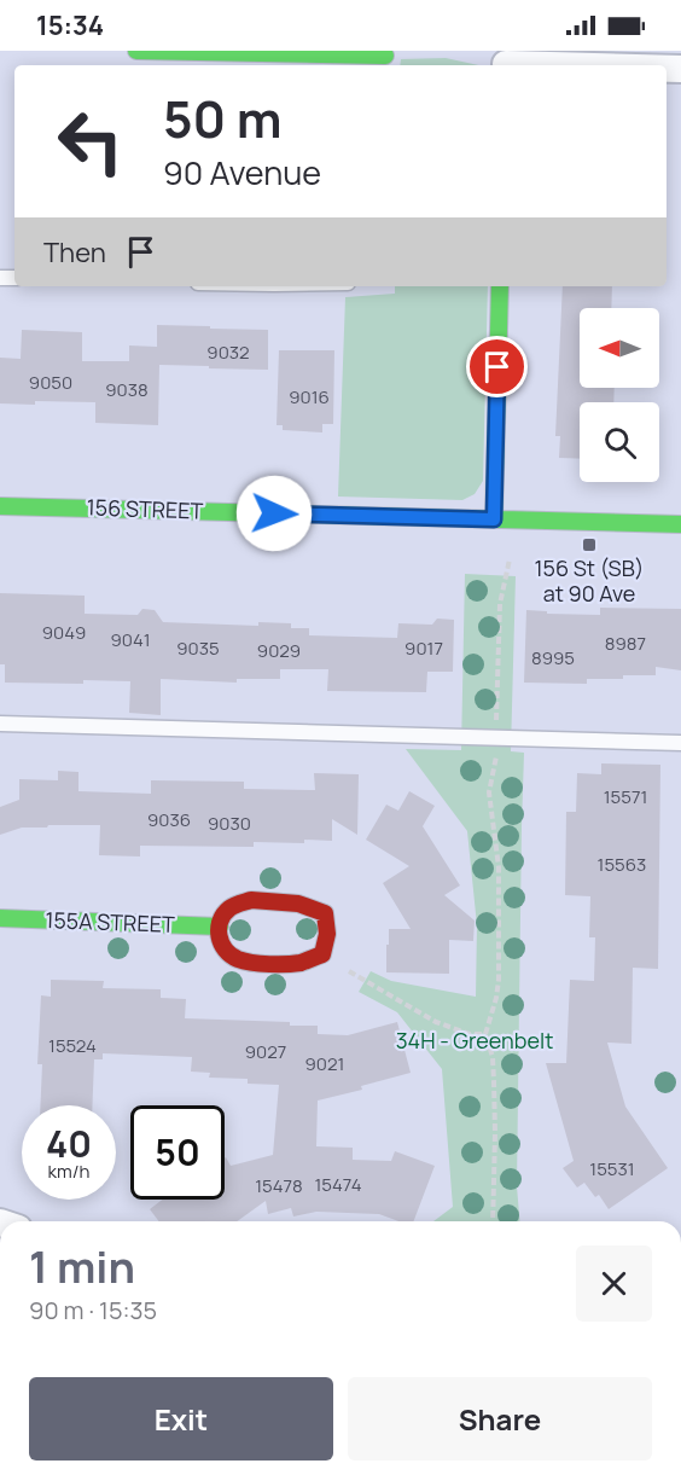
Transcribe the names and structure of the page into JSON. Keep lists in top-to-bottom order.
{
  "streets": {
    "street": ["156 STREET", "155A STREET"]
  },
  "parks": ["34H - Greenbelt"],
  "places": {
    "transit": ["156 St (SB) at 90 Ave"]
  },
  "house_numbers": [
    "9032",
    "9050",
    "9038",
    "9016",
    "9049",
    "9041",
    "8987",
    "9035",
    "9017",
    "9029",
    "8995",
    "15571",
    "9036",
    "9030",
    "15563",
    "15524",
    "9027",
    "9021",
    "15531",
    "15474",
    "15478"
  ],
  "north": "left",
  "page": {
    "status": "15:34",
    "turn": ["50 m", "90 Avenue"],
    "then": "Then",
    "speed": "40 km/h",
    "limit": "50",
    "heading": ["1 min", "90 m · 15:35"],
    "buttons": ["Exit", "Share"]
  }
}
